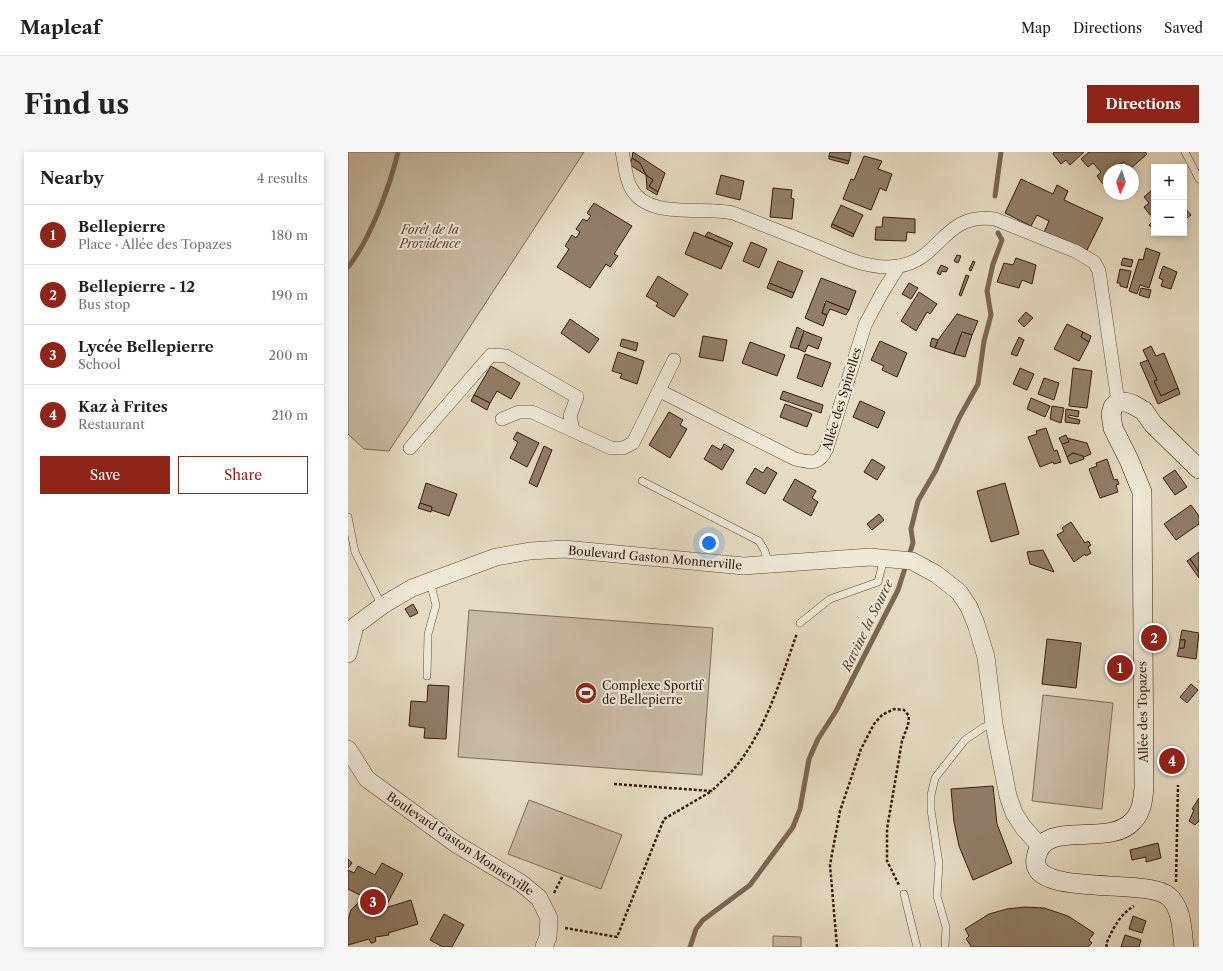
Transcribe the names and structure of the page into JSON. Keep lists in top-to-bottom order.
{
  "streets": {
    "main road": ["Allée des Topazes"],
    "street": ["Allée des Spinelles", "Boulevard Gaston Monnerville"]
  },
  "crossings": [
    ["Boulevard Gaston Monnerville", "Allée des Topazes"]
  ],
  "water": ["Ravine la Source"],
  "parks": ["Forêt de la Providence"],
  "places": {
    "sports": ["Complexe Sportif de Bellepierre"]
  },
  "north": "bottom",
  "page": {
    "header": "Mapleaf",
    "nav": ["Map", "Directions", "Saved"],
    "buttons": [
      "Directions",
      ["Save", "Share"]
    ],
    "title": "Find us",
    "heading": ["Nearby", "4 results"],
    "map_buttons": ["+", "−"],
    "list": [
      {
        "mark": "1",
        "name": "Bellepierre",
        "note": "Place · Allée des Topazes",
        "value": "180 m"
      },
      {
        "mark": "2",
        "name": "Bellepierre - 12",
        "note": "Bus stop",
        "value": "190 m"
      },
      {
        "mark": "3",
        "name": "Lycée Bellepierre",
        "note": "School",
        "value": "200 m"
      },
      {
        "mark": "4",
        "name": "Kaz à Frites",
        "note": "Restaurant",
        "value": "210 m"
      }
    ],
    "pins": [
      "2",
      "1",
      "4",
      "3"
    ]
  }
}
